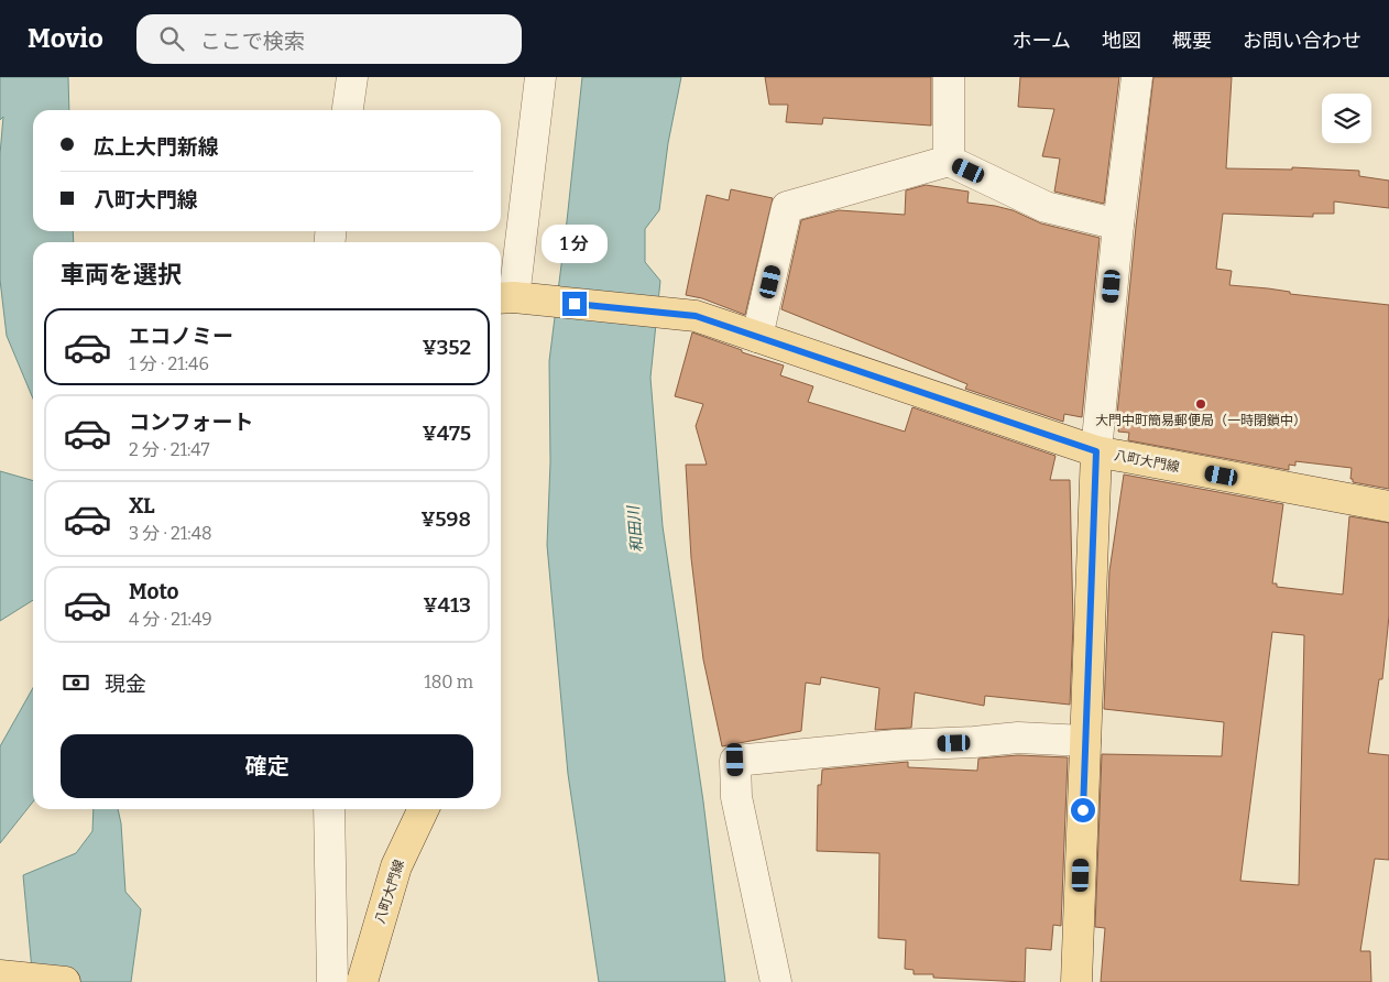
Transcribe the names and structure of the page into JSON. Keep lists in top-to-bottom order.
{
  "streets": {
    "main road": ["八町大門線"]
  },
  "water": ["和田川"],
  "places": ["大門中町簡易郵便局（一時閉鎖中）"],
  "page": {
    "header": "Movio",
    "search": "ここで検索",
    "nav": [
      "ホーム",
      "地図",
      "概要",
      "お問い合わせ"
    ],
    "banner": ["広上大門新線", "八町大門線"],
    "bubble": "1 分",
    "heading": "車両を選択",
    "list": [
      {
        "name": "エコノミー",
        "note": "1 分 · 21:46",
        "value": "¥352"
      },
      {
        "name": "コンフォート",
        "note": "2 分 · 21:47",
        "value": "¥475"
      },
      {
        "name": "XL",
        "note": "3 分 · 21:48",
        "value": "¥598"
      },
      {
        "name": "Moto",
        "note": "4 分 · 21:49",
        "value": "¥413"
      }
    ],
    "pay": ["現金", "180 m"],
    "buttons": "確定"
  }
}
